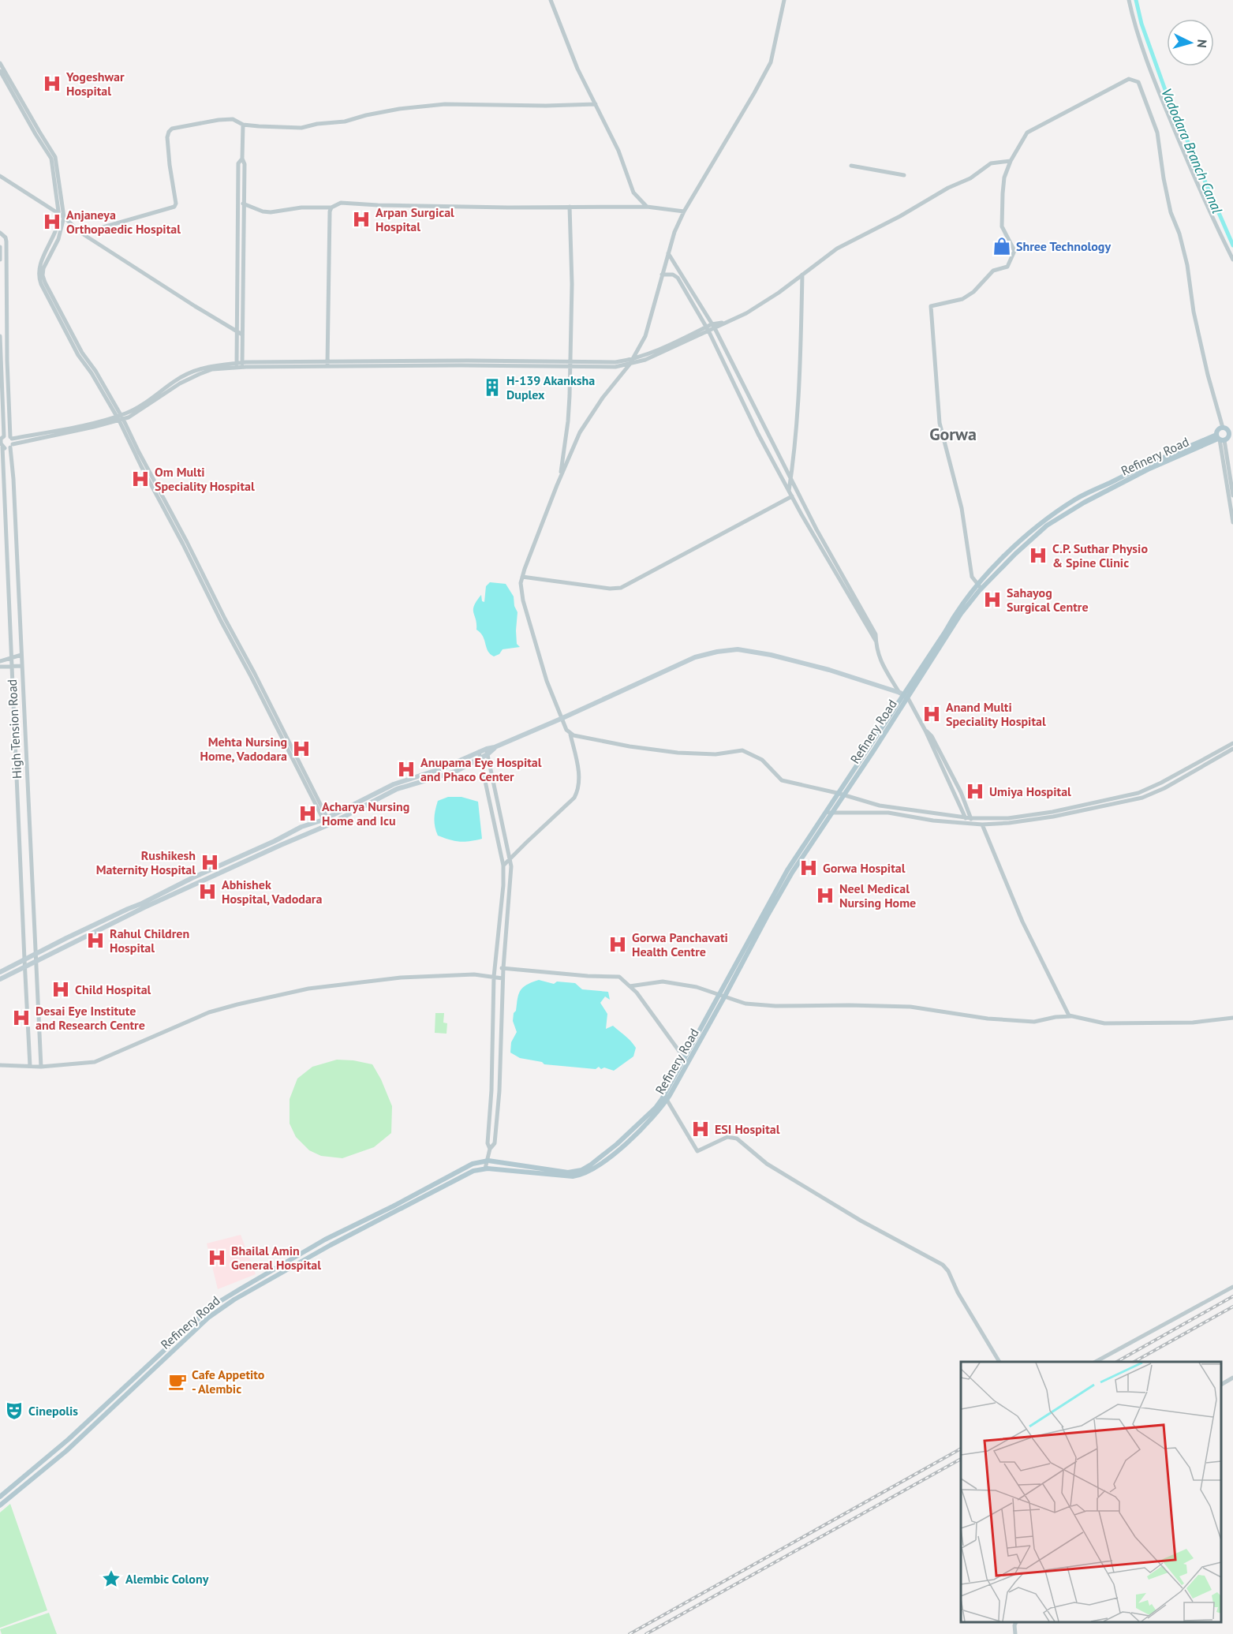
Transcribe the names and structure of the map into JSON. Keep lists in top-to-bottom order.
{
  "streets": {
    "main road": ["Refinery Road"],
    "street": ["High Tension Road"]
  },
  "districts": ["Gorwa"],
  "water": ["Vadodara Branch Canal"],
  "places": {
    "hospital": [
      "Yogeshwar Hospital",
      "Arpan Surgical Hospital",
      "Anjaneya Orthopaedic Hospital",
      "Om Multi Speciality Hospital",
      "C.P. Suthar Physio & Spine Clinic",
      "Sahayog Surgical Centre",
      "Anand Multi Speciality Hospital",
      "Mehta Nursing Home, Vadodara",
      "Anupama Eye Hospital and Phaco Center",
      "Umiya Hospital",
      "Acharya Nursing Home and Icu",
      "Rushikesh Maternity Hospital",
      "Gorwa Hospital",
      "Abhishek Hospital, Vadodara",
      "Neel Medical Nursing Home",
      "Rahul Children Hospital",
      "Gorwa Panchavati Health Centre",
      "Child Hospital",
      "Desai Eye Institute and Research Centre",
      "ESI Hospital",
      "Bhailal Amin General Hospital"
    ],
    "shop": ["Shree Technology"],
    "building": ["H-139 Akanksha Duplex"],
    "cafe": ["Cafe Appetito - Alembic"],
    "theatre": ["Cinepolis"],
    "place": ["Alembic Colony"]
  },
  "north": "right"
}
